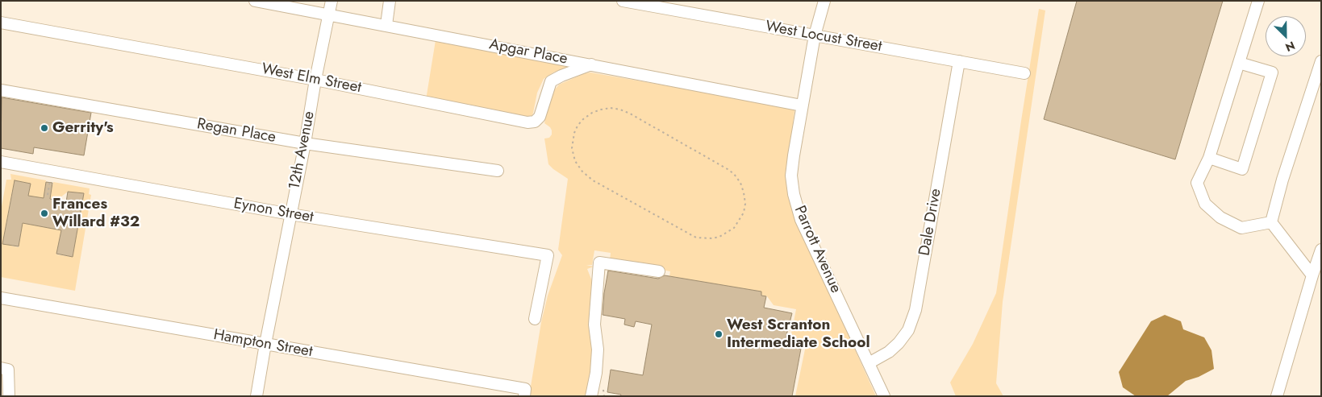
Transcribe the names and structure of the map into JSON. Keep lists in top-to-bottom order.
{
  "streets": {
    "street": [
      "West Locust Street",
      "Apgar Place",
      "West Elm Street",
      "Regan Place",
      "12th Avenue",
      "Eynon Street",
      "Dale Drive",
      "Parrott Avenue",
      "Hampton Street"
    ]
  },
  "crossings": [
    ["West Locust Street", "Dale Drive"],
    ["West Locust Street", "Parrott Avenue"],
    ["Apgar Place", "West Elm Street"],
    ["Apgar Place", "12th Avenue"],
    ["Apgar Place", "Parrott Avenue"],
    ["West Elm Street", "12th Avenue"],
    ["Regan Place", "12th Avenue"],
    ["12th Avenue", "Eynon Street"],
    ["12th Avenue", "Hampton Street"],
    ["Dale Drive", "Parrott Avenue"]
  ],
  "places": ["Gerrity's", "Frances Willard #32", "West Scranton Intermediate School"],
  "north": "bottom right"
}
